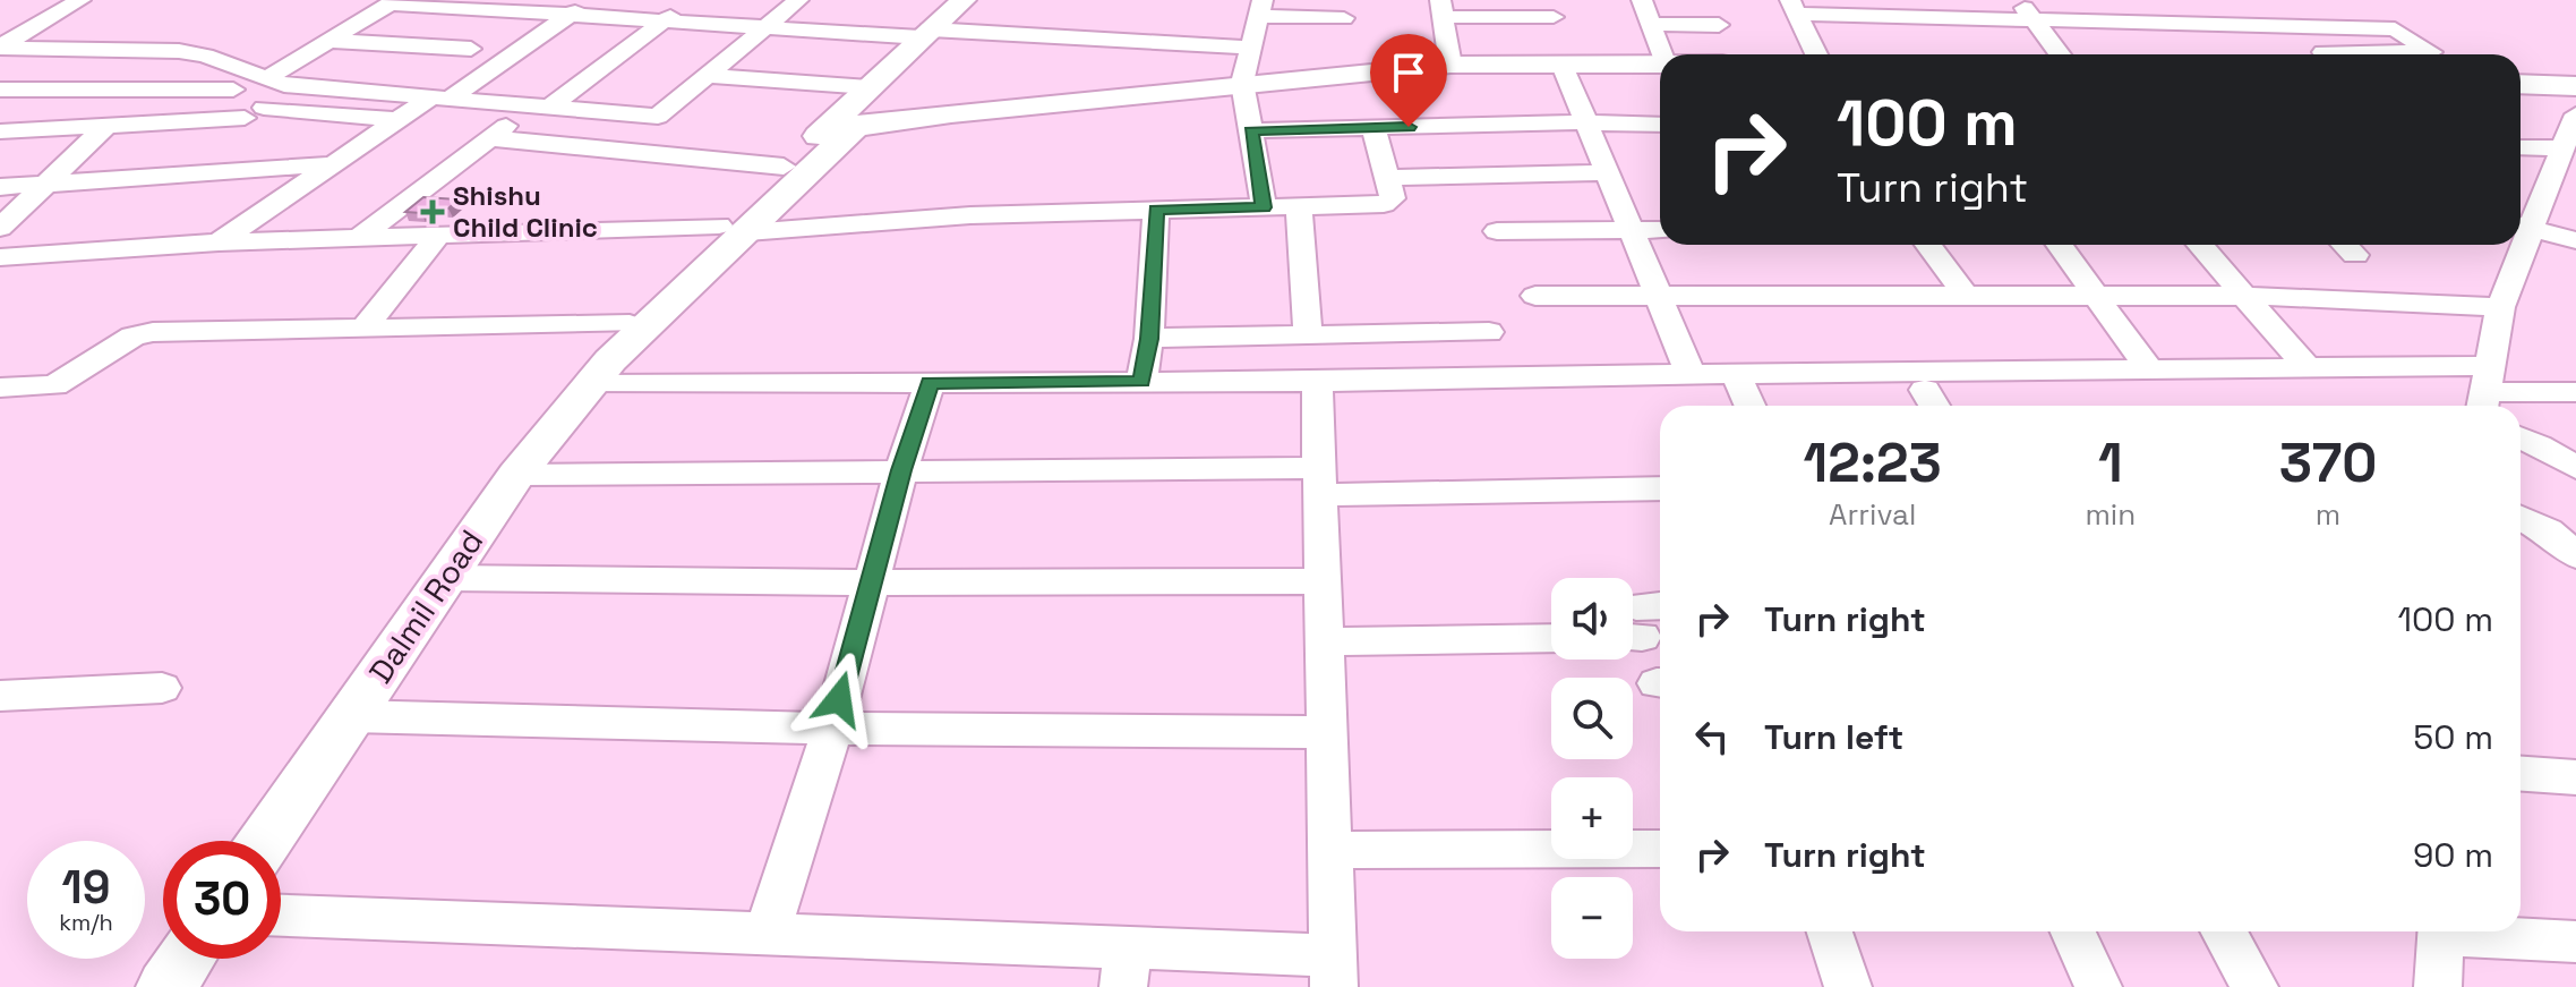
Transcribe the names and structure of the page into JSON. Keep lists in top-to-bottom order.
{
  "streets": {
    "street": ["Dalmil Road"]
  },
  "places": {
    "health": ["Shishu Child Clinic"]
  },
  "page": {
    "turn": ["100 m", "Turn right"],
    "eta": [
      "12:23",
      "Arrival",
      "1",
      "min",
      "370",
      "m"
    ],
    "list": [
      {
        "name": "Turn right",
        "value": "100 m"
      },
      {
        "name": "Turn left",
        "value": "50 m"
      },
      {
        "name": "Turn right",
        "value": "90 m"
      }
    ],
    "map_buttons": ["+", "−"],
    "speed": "19 km/h",
    "limit": "30"
  }
}
